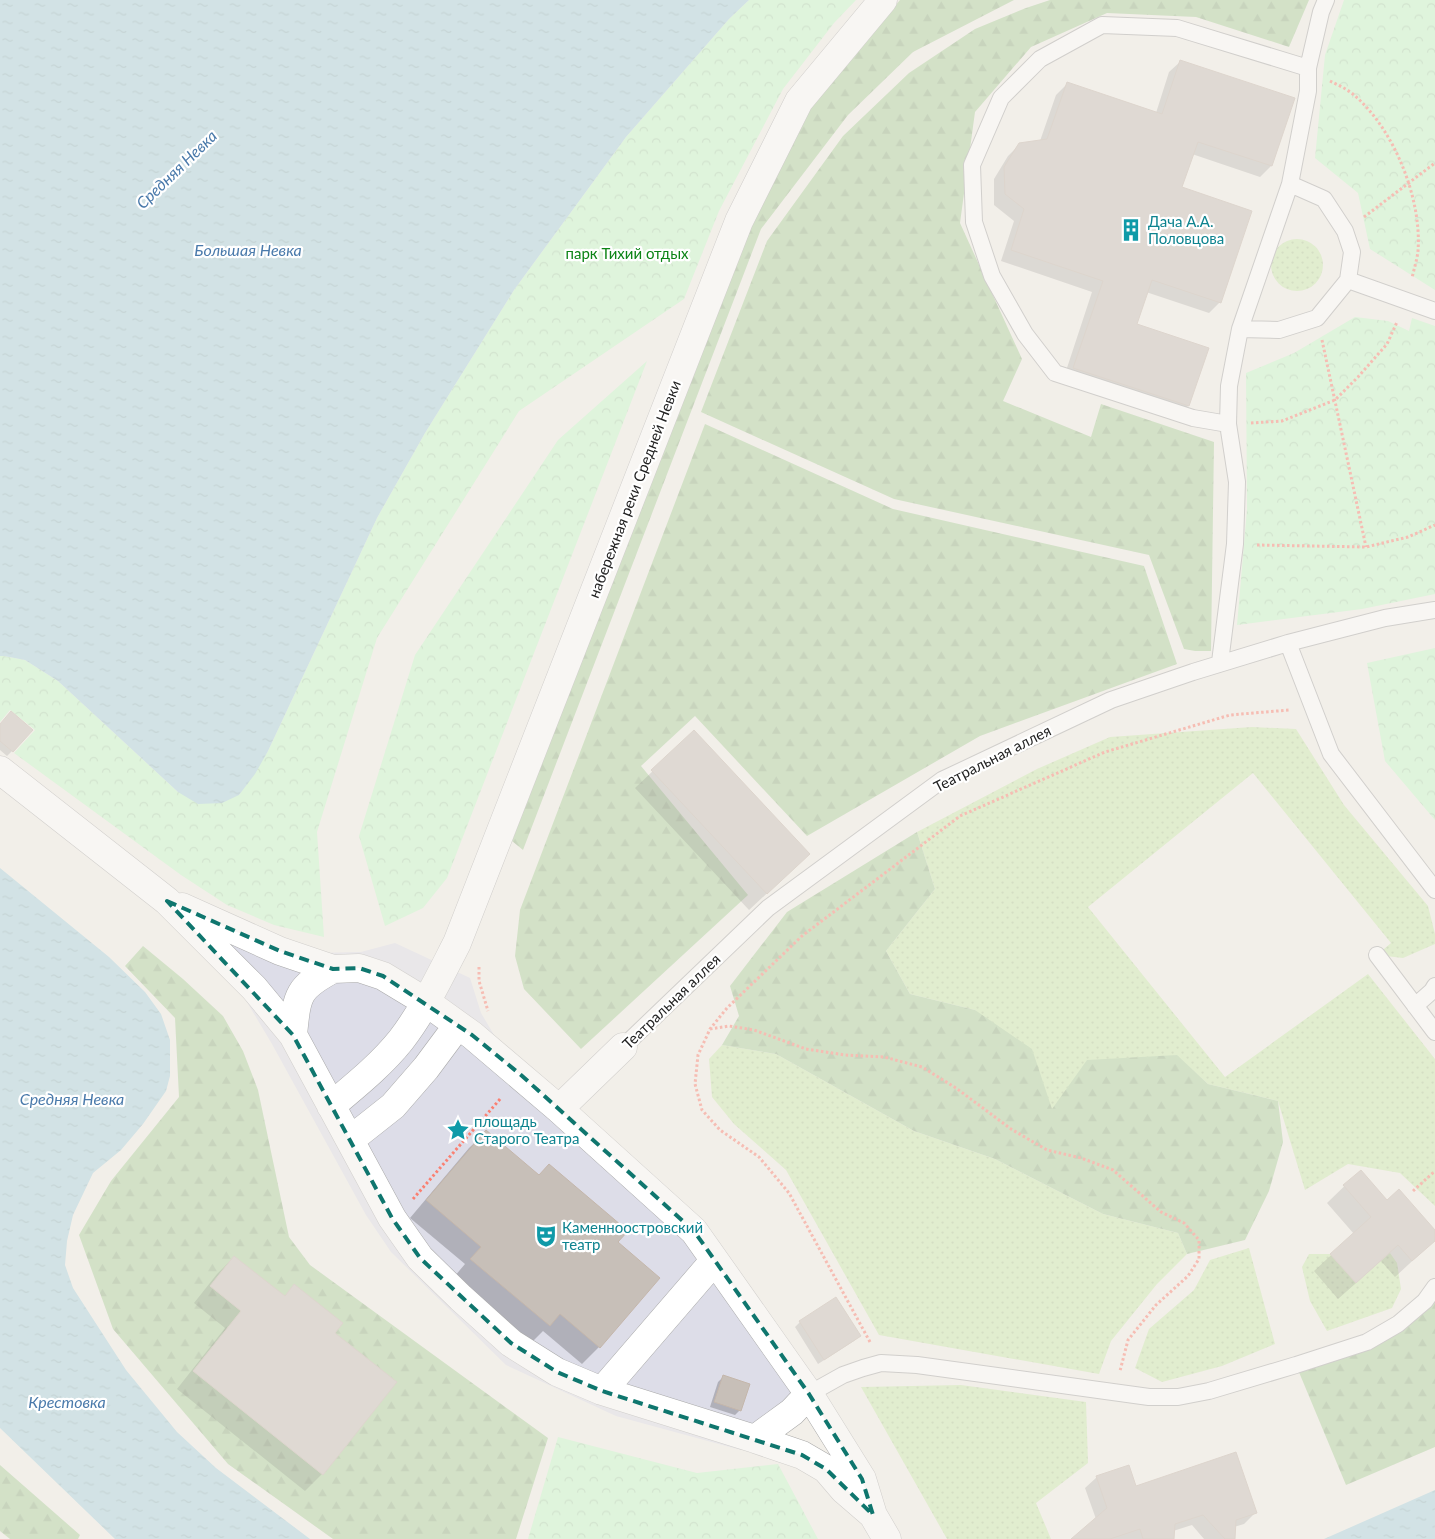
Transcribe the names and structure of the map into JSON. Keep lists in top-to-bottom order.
{
  "streets": {
    "street": ["набережная реки Средней Невки", "Театральная аллея"]
  },
  "water": ["Средняя Невка", "Большая Невка", "Крестовка"],
  "parks": ["парк Тихий отдых"],
  "places": {
    "building": ["Дача А.А. Половцова"],
    "place": ["площадь Старого Театра"],
    "theatre": ["Каменноостровский театр"]
  }
}
